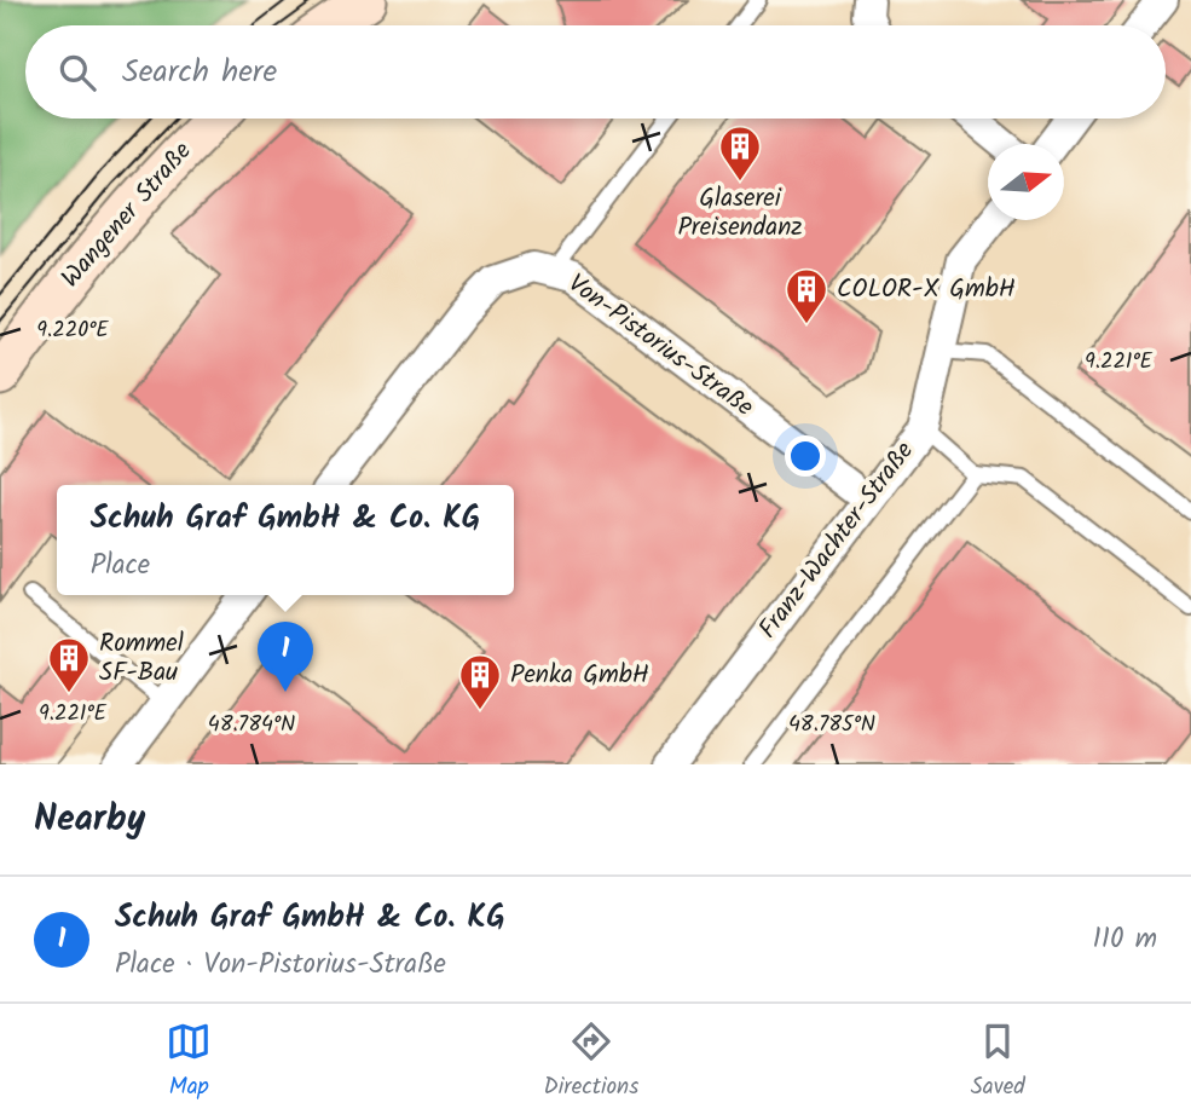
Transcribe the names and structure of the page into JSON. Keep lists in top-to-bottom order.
{
  "streets": {
    "street": ["Wangener Straße", "Von-Pistorius-Straße", "Franz-Wachter-Straße"]
  },
  "crossings": [
    ["Von-Pistorius-Straße", "Franz-Wachter-Straße"]
  ],
  "places": {
    "building": [
      "Glaserei Preisendanz",
      "COLOR-X GmbH",
      "Rommel SF-Bau",
      "Penka GmbH"
    ]
  },
  "north": "right",
  "page": {
    "search": "Search here",
    "popup": ["Schuh Graf GmbH & Co. KG", "Place"],
    "pins": "1",
    "heading": "Nearby",
    "list": [
      {
        "mark": "1",
        "name": "Schuh Graf GmbH & Co. KG",
        "note": "Place · Von-Pistorius-Straße",
        "value": "110 m"
      }
    ],
    "nav": ["Map", "Directions", "Saved"]
  },
  "coordinates": [
    "9.220°E",
    "9.221°E",
    "48.784°N",
    "48.785°N"
  ]
}
